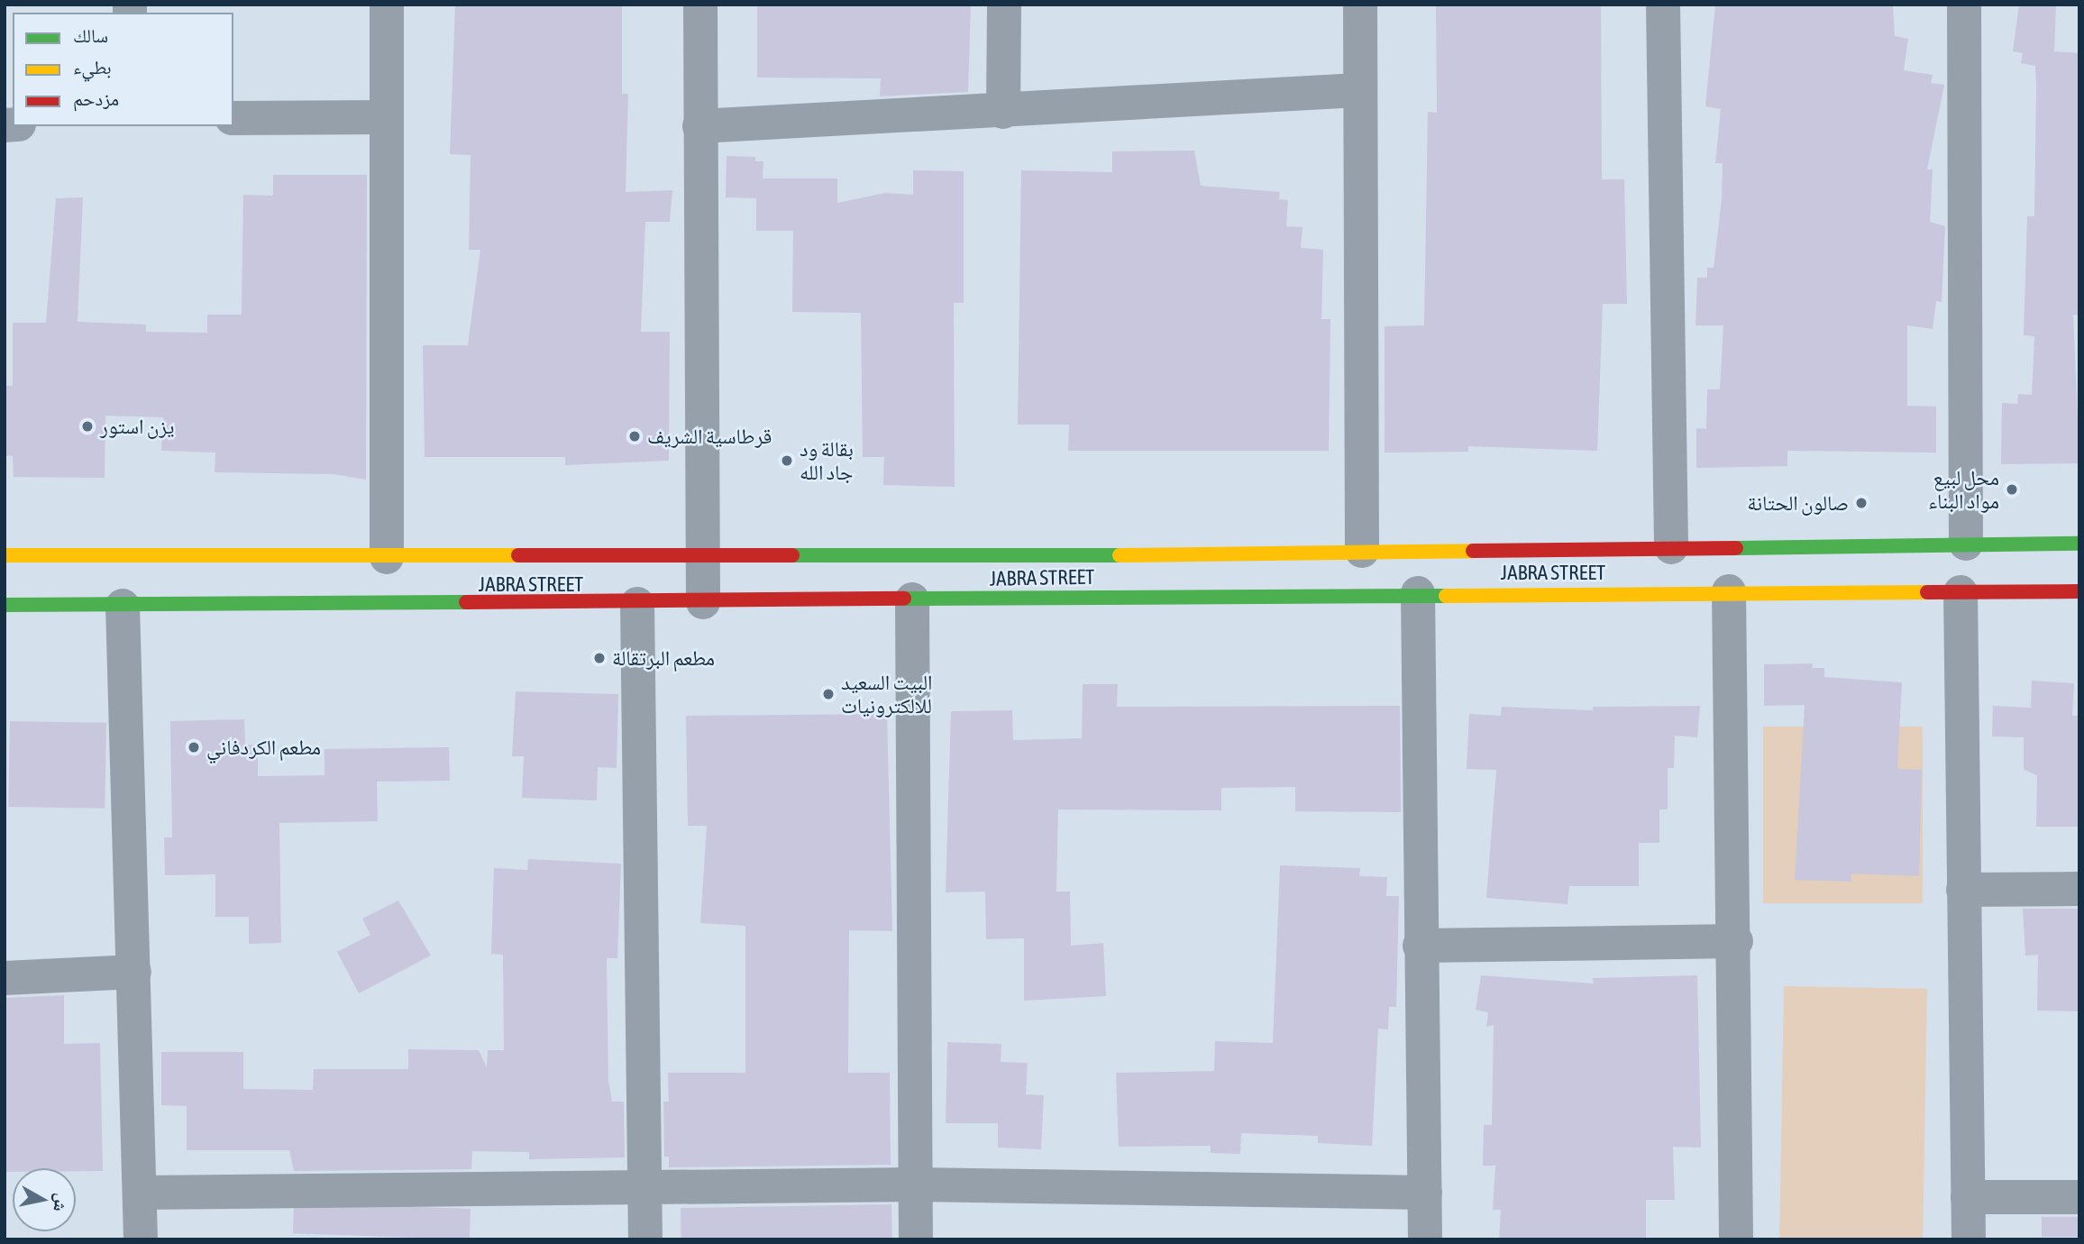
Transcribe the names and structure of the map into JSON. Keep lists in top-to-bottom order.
{
  "streets": {
    "street": ["JABRA STREET"]
  },
  "places": [
    "يزن استور",
    "قرطاسية الشريف",
    "بقالة ود جاد الله",
    "محل لبيع مواد البناء",
    "صالون الحتانة",
    "مطعم البرتقالة",
    "البيت السعيد للالكترونيات",
    "مطعم الكردفاني"
  ],
  "legend": ["سالك", "بطيء", "مزدحم"],
  "north": "right"
}
